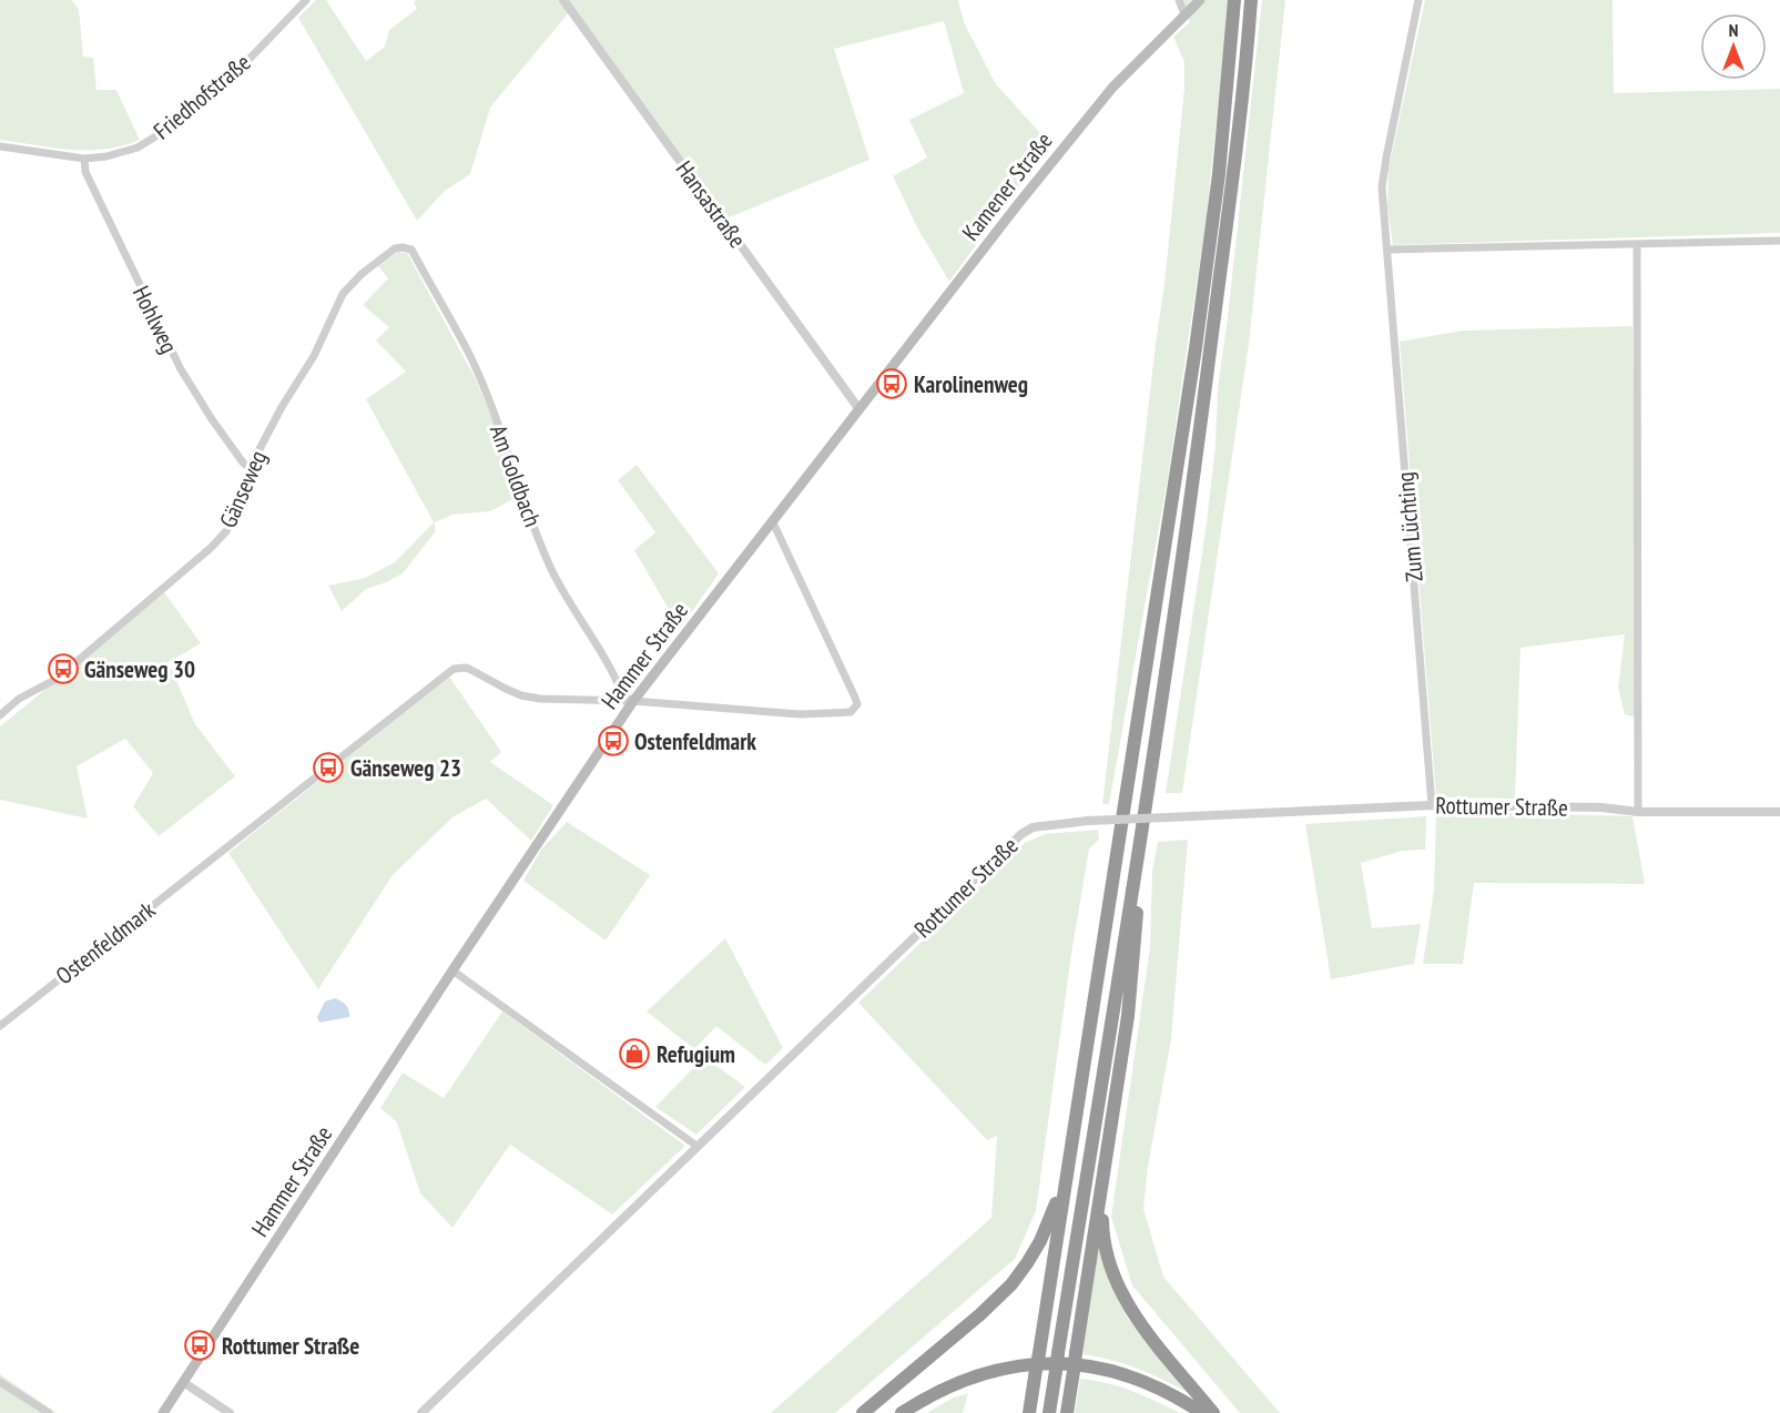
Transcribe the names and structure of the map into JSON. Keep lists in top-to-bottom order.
{
  "streets": {
    "main road": ["Kamener Straße", "Hammer Straße"],
    "street": [
      "Friedhofstraße",
      "Hansastraße",
      "Hohlweg",
      "Am Goldbach",
      "Gänseweg",
      "Zum Lüchting",
      "Rottumer Straße",
      "Ostenfeldmark"
    ]
  },
  "crossings": [
    ["Friedhofstraße", "Hohlweg"],
    ["Kamener Straße", "Hansastraße"],
    ["Kamener Straße", "Hammer Straße"],
    ["Hansastraße", "Hammer Straße"],
    ["Hohlweg", "Gänseweg"],
    ["Am Goldbach", "Gänseweg"],
    ["Am Goldbach", "Hammer Straße"],
    ["Am Goldbach", "Ostenfeldmark"],
    ["Zum Lüchting", "Rottumer Straße"],
    ["Hammer Straße", "Ostenfeldmark"]
  ],
  "places": {
    "bus stop": [
      "Karolinenweg",
      "Gänseweg 30",
      "Ostenfeldmark",
      "Gänseweg 23",
      "Rottumer Straße"
    ],
    "shop": ["Refugium"]
  },
  "north": "top"
}
